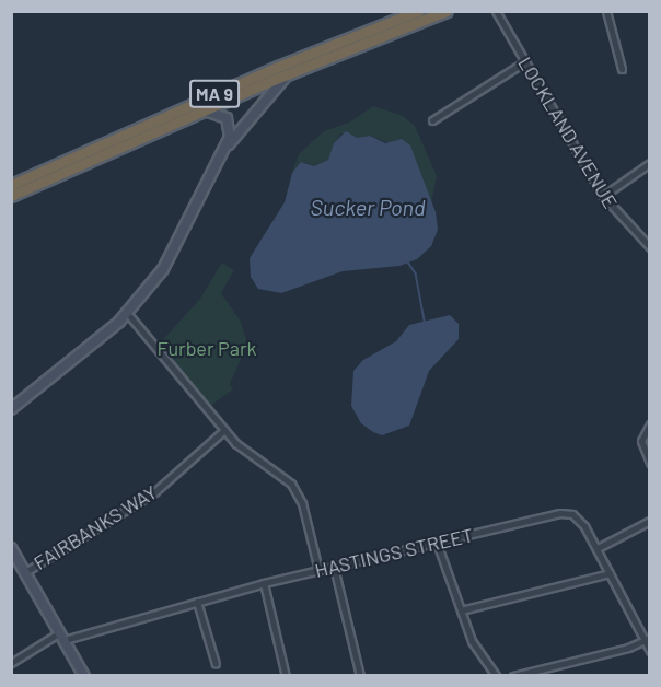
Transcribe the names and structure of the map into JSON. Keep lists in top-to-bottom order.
{
  "streets": {
    "highway": ["MA 9"],
    "street": ["LOCKLAND AVENUE", "FAIRBANKS WAY", "HASTINGS STREET"]
  },
  "water": ["Sucker Pond"],
  "parks": ["Furber Park"]
}
